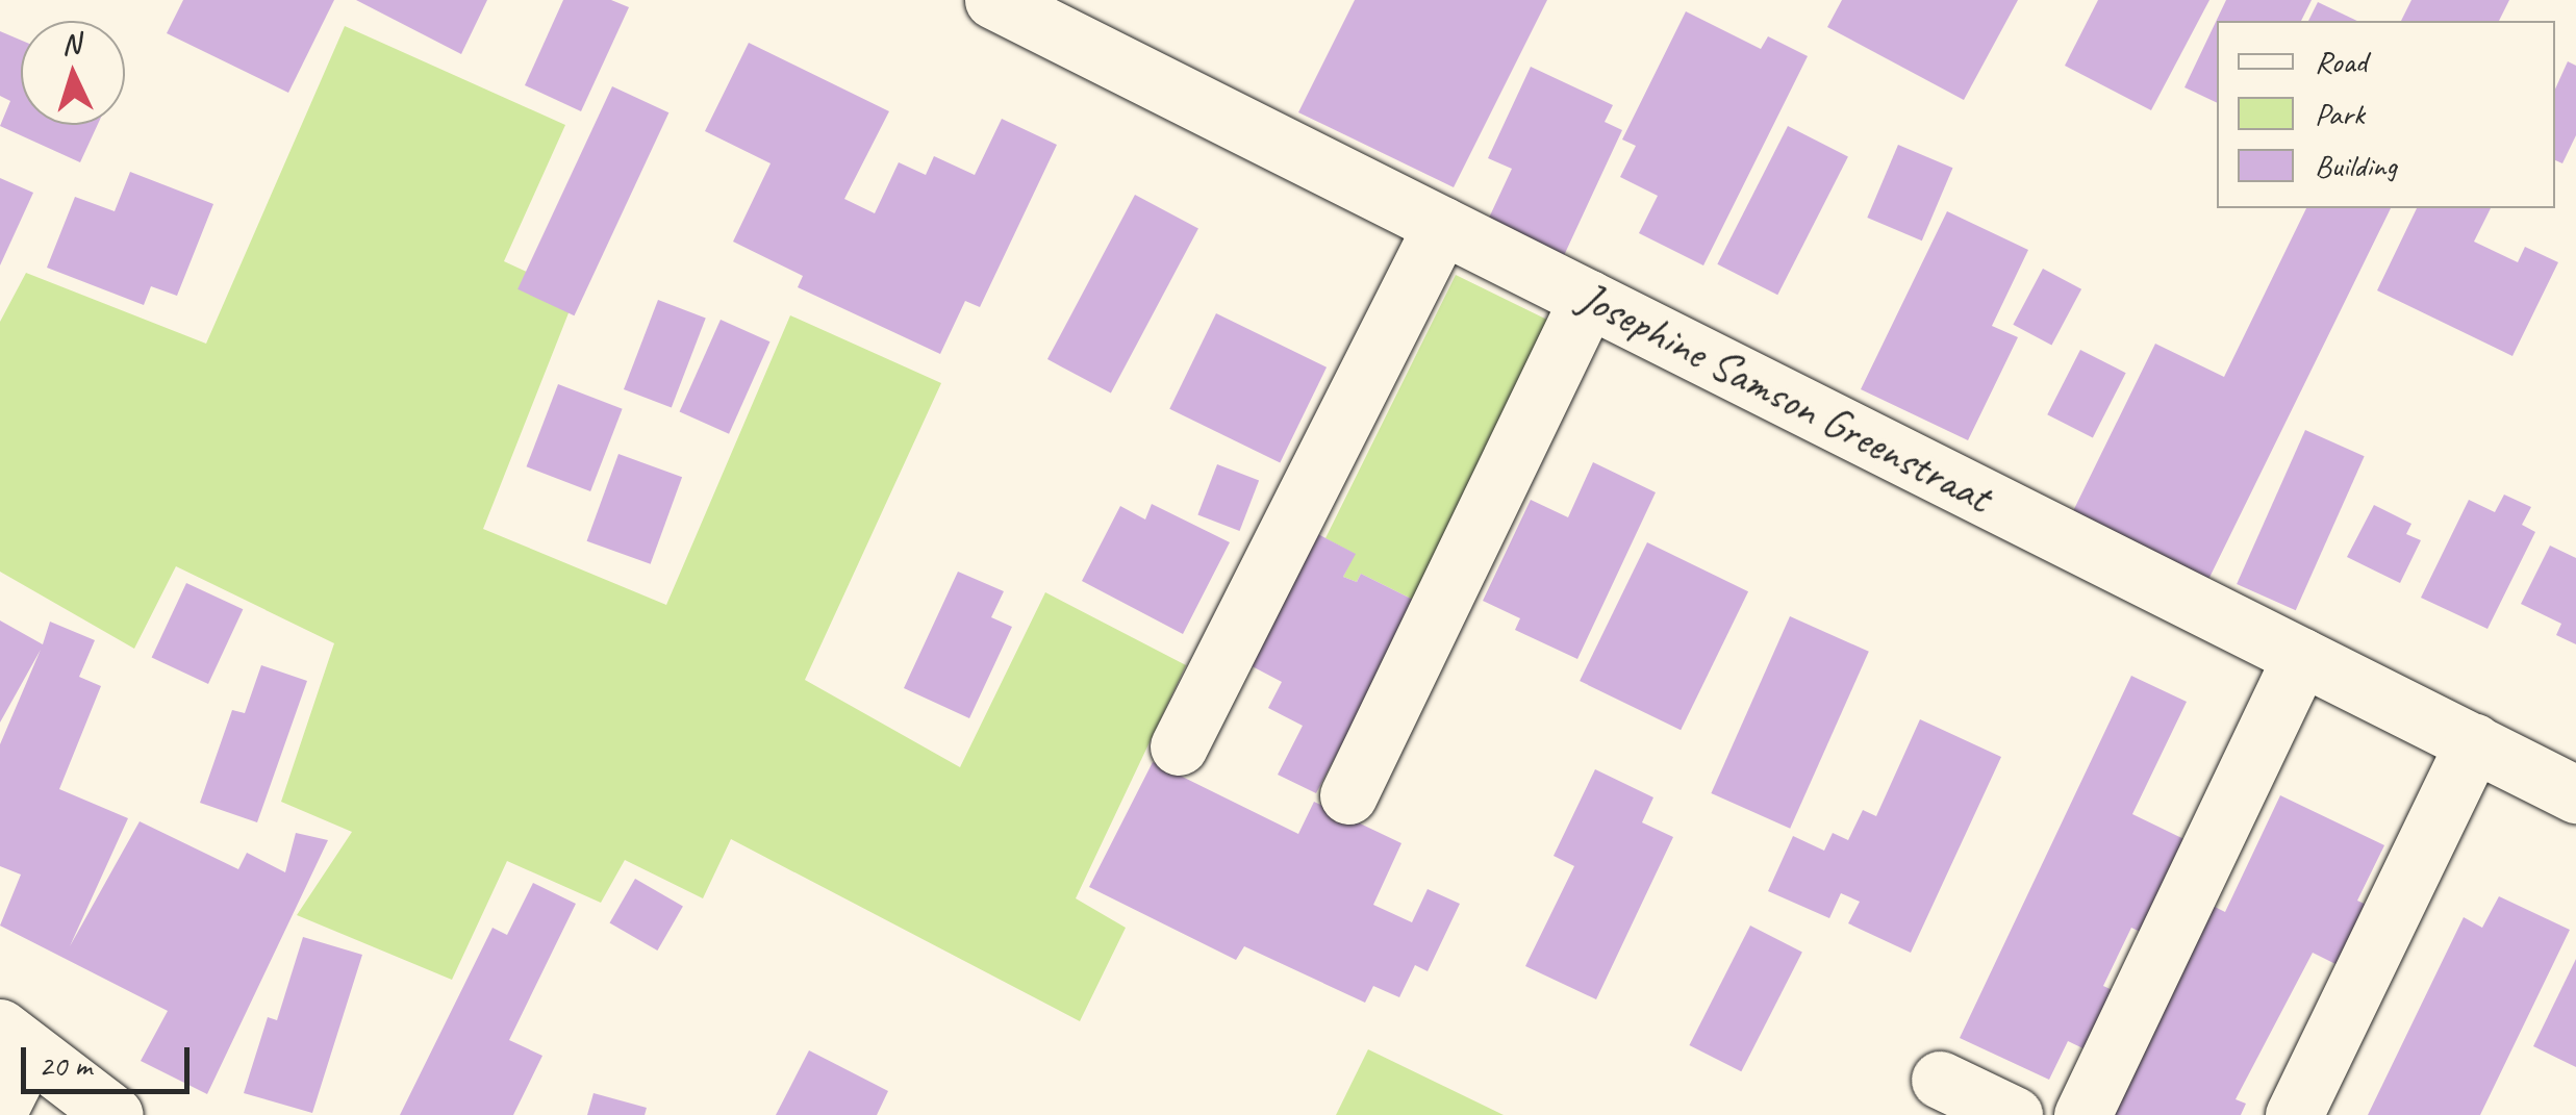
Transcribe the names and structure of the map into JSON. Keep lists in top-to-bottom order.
{
  "streets": {
    "street": ["Josephine Samson Greenstraat"]
  },
  "legend": ["Road", "Park", "Building"],
  "scale_bar": "20 m",
  "north": "top"
}
